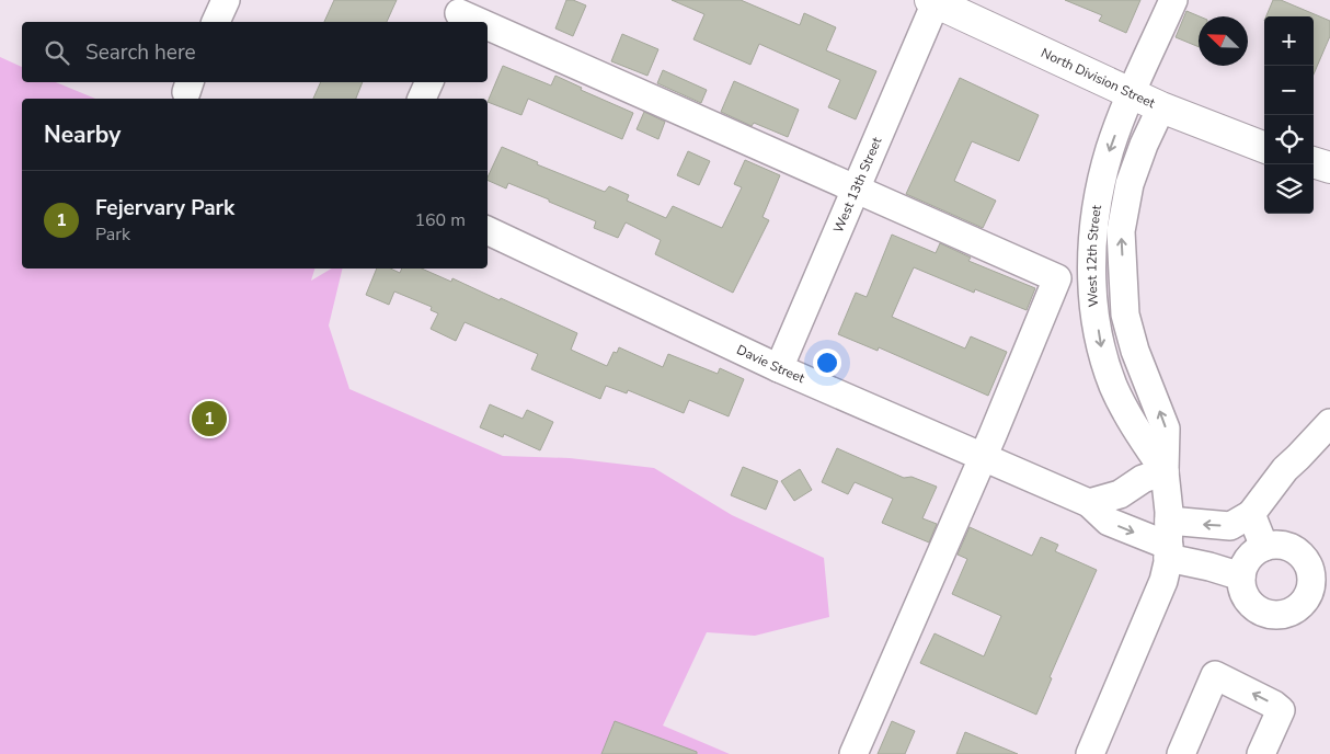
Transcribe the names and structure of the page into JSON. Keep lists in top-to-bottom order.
{
  "streets": {
    "main road": ["North Division Street"],
    "street": ["West 13th Street", "West 12th Street", "Davie Street"]
  },
  "crossings": [
    ["North Division Street", "West 13th Street"],
    ["North Division Street", "West 12th Street"],
    ["West 13th Street", "Davie Street"],
    ["West 12th Street", "Davie Street"]
  ],
  "north": "top left",
  "page": {
    "map_buttons": ["+", "−"],
    "search": "Search here",
    "heading": "Nearby",
    "list": [
      {
        "mark": "1",
        "name": "Fejervary Park",
        "note": "Park",
        "value": "160 m"
      }
    ],
    "pins": "1"
  }
}
